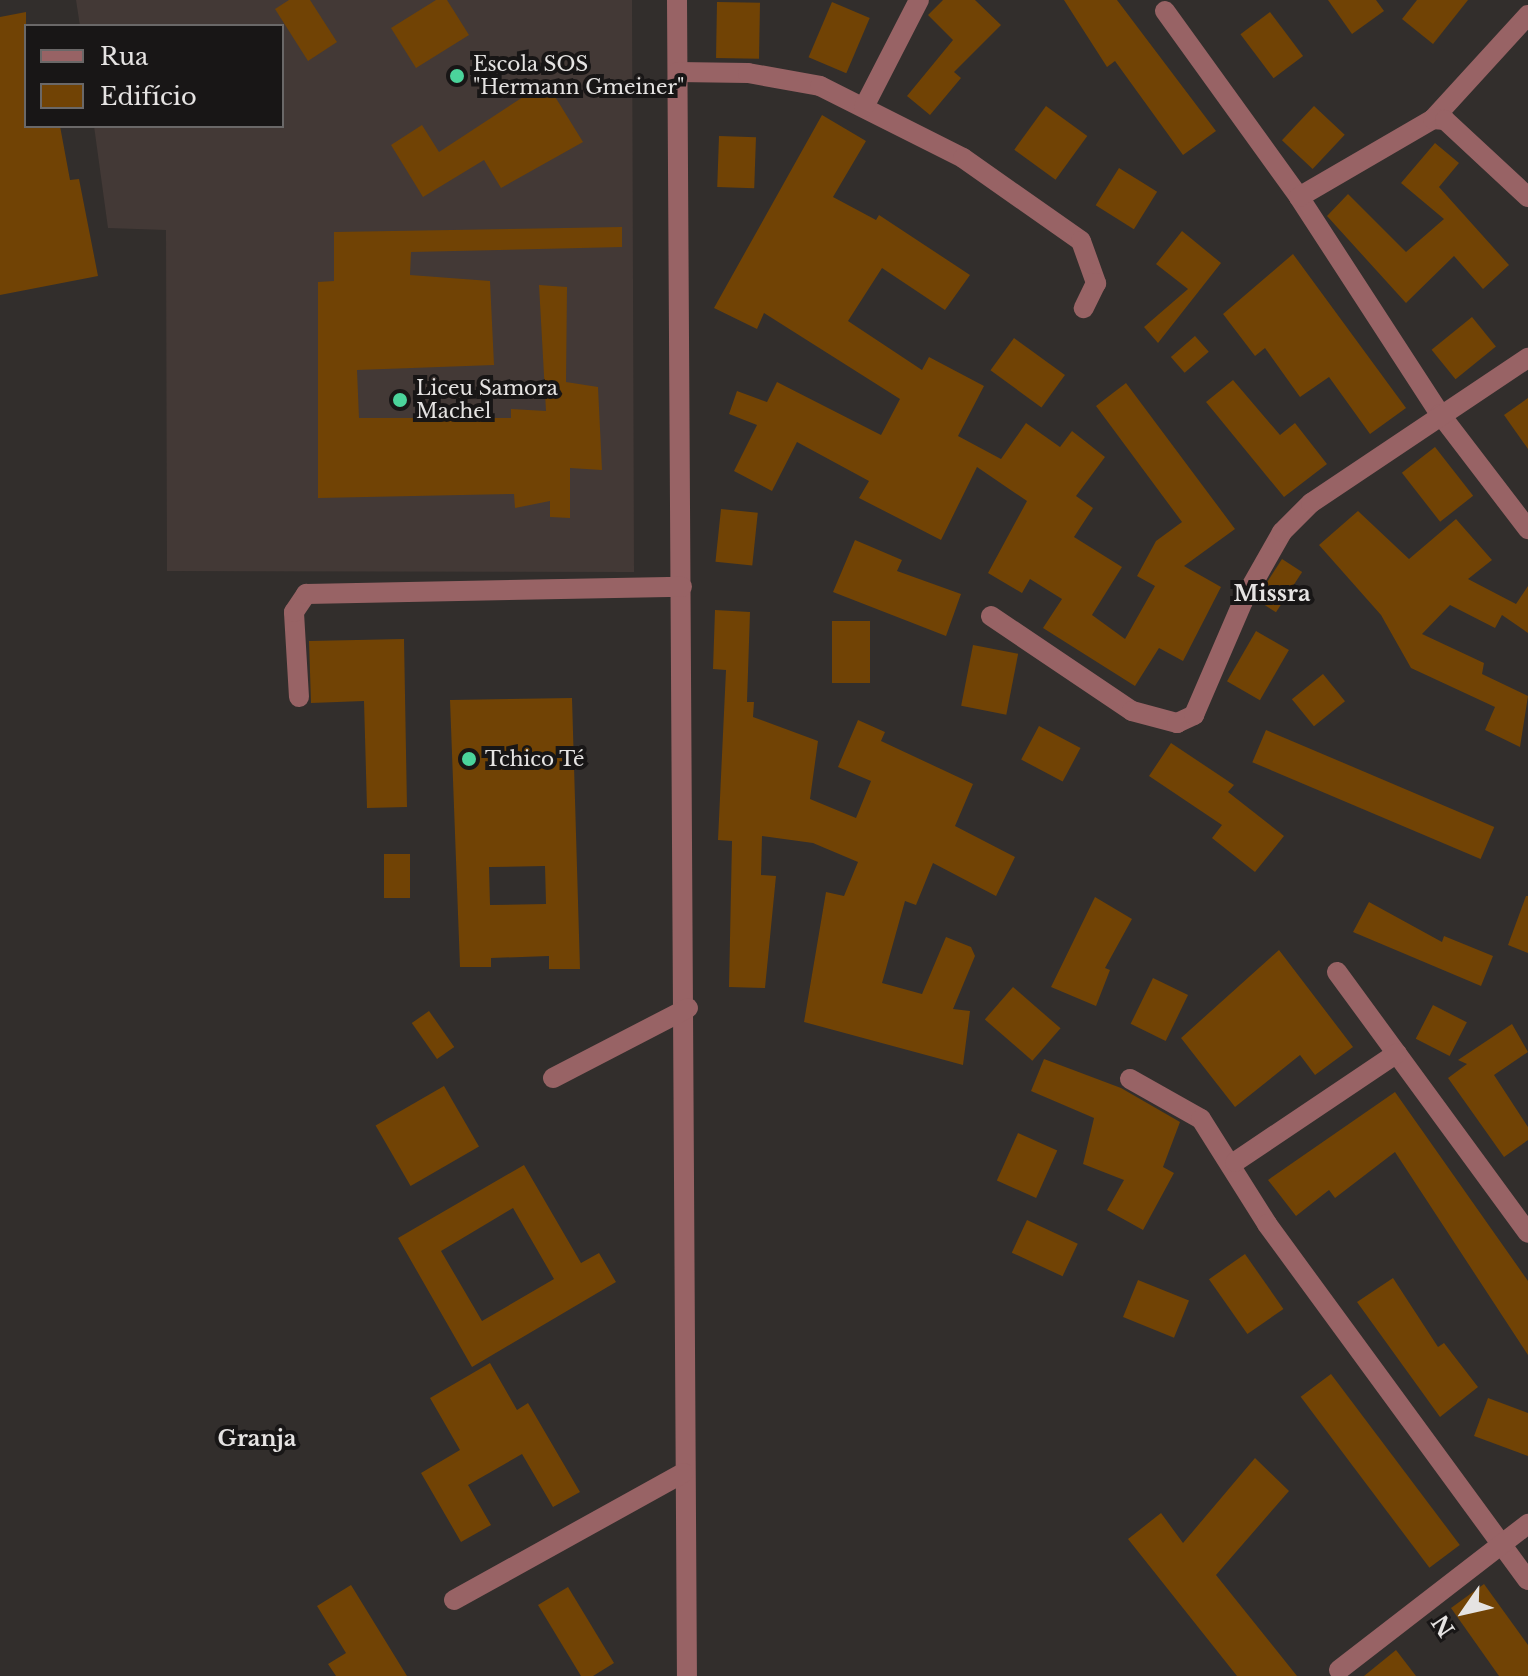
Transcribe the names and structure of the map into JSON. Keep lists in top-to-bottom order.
{
  "districts": ["Missra", "Granja"],
  "places": ["Escola SOS \"Hermann Gmeiner\"", "Liceu Samora Machel", "Tchico Té"],
  "legend": ["Rua", "Edifício"],
  "north": "bottom left"
}
